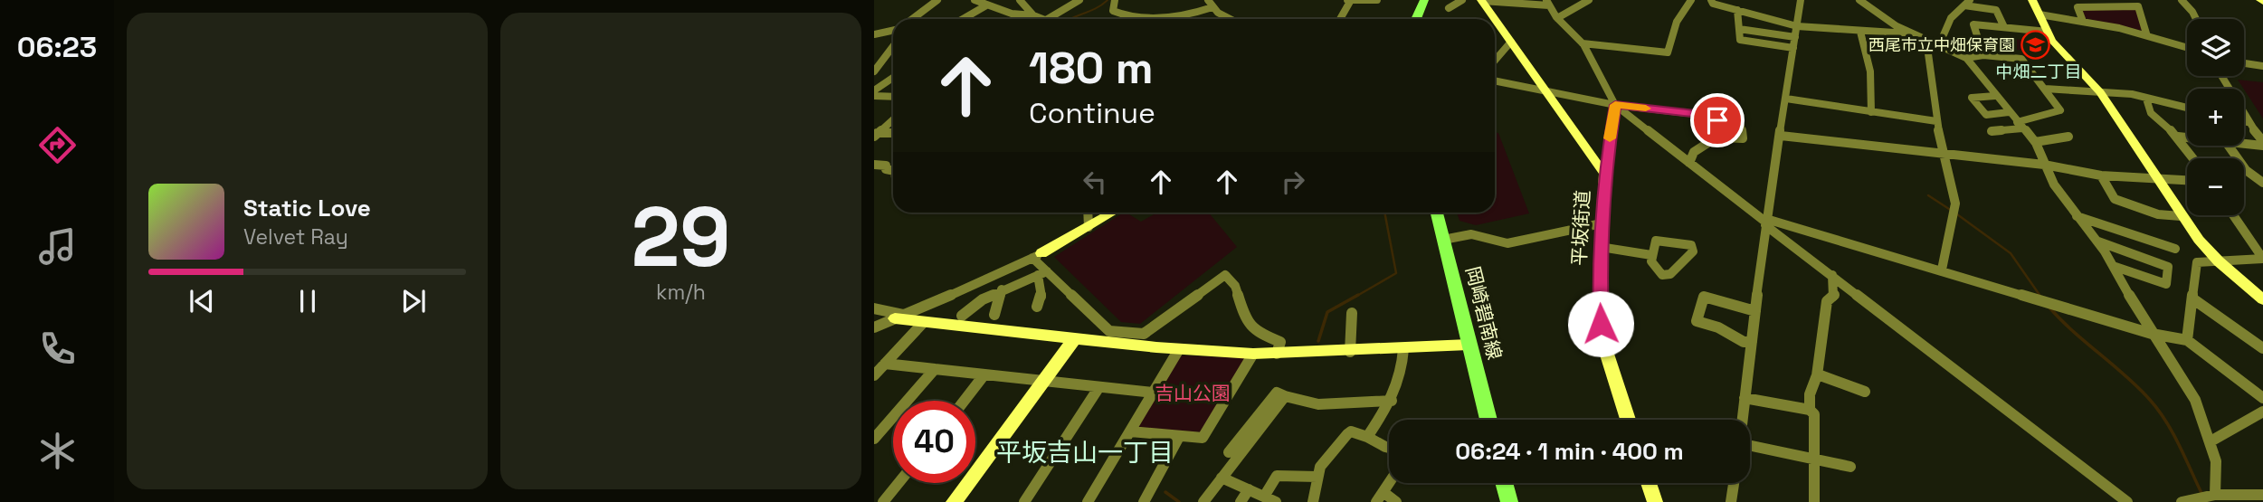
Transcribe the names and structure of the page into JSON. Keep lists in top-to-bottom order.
{
  "streets": {
    "main road": ["岡崎碧南線"],
    "street": ["平坂街道"]
  },
  "districts": ["中畑二丁目", "平坂吉山一丁目"],
  "parks": ["吉山公園"],
  "places": {
    "school or university": ["西尾市立中畑保育園"]
  },
  "page": {
    "tabs": "06:23",
    "tile": ["29", "km/h"],
    "map_buttons": ["+", "−"],
    "turn": ["180 m", "Continue"],
    "song": ["Static Love", "Velvet Ray"],
    "limit": "40",
    "trip": "06:24 · 1 min · 400 m"
  }
}
